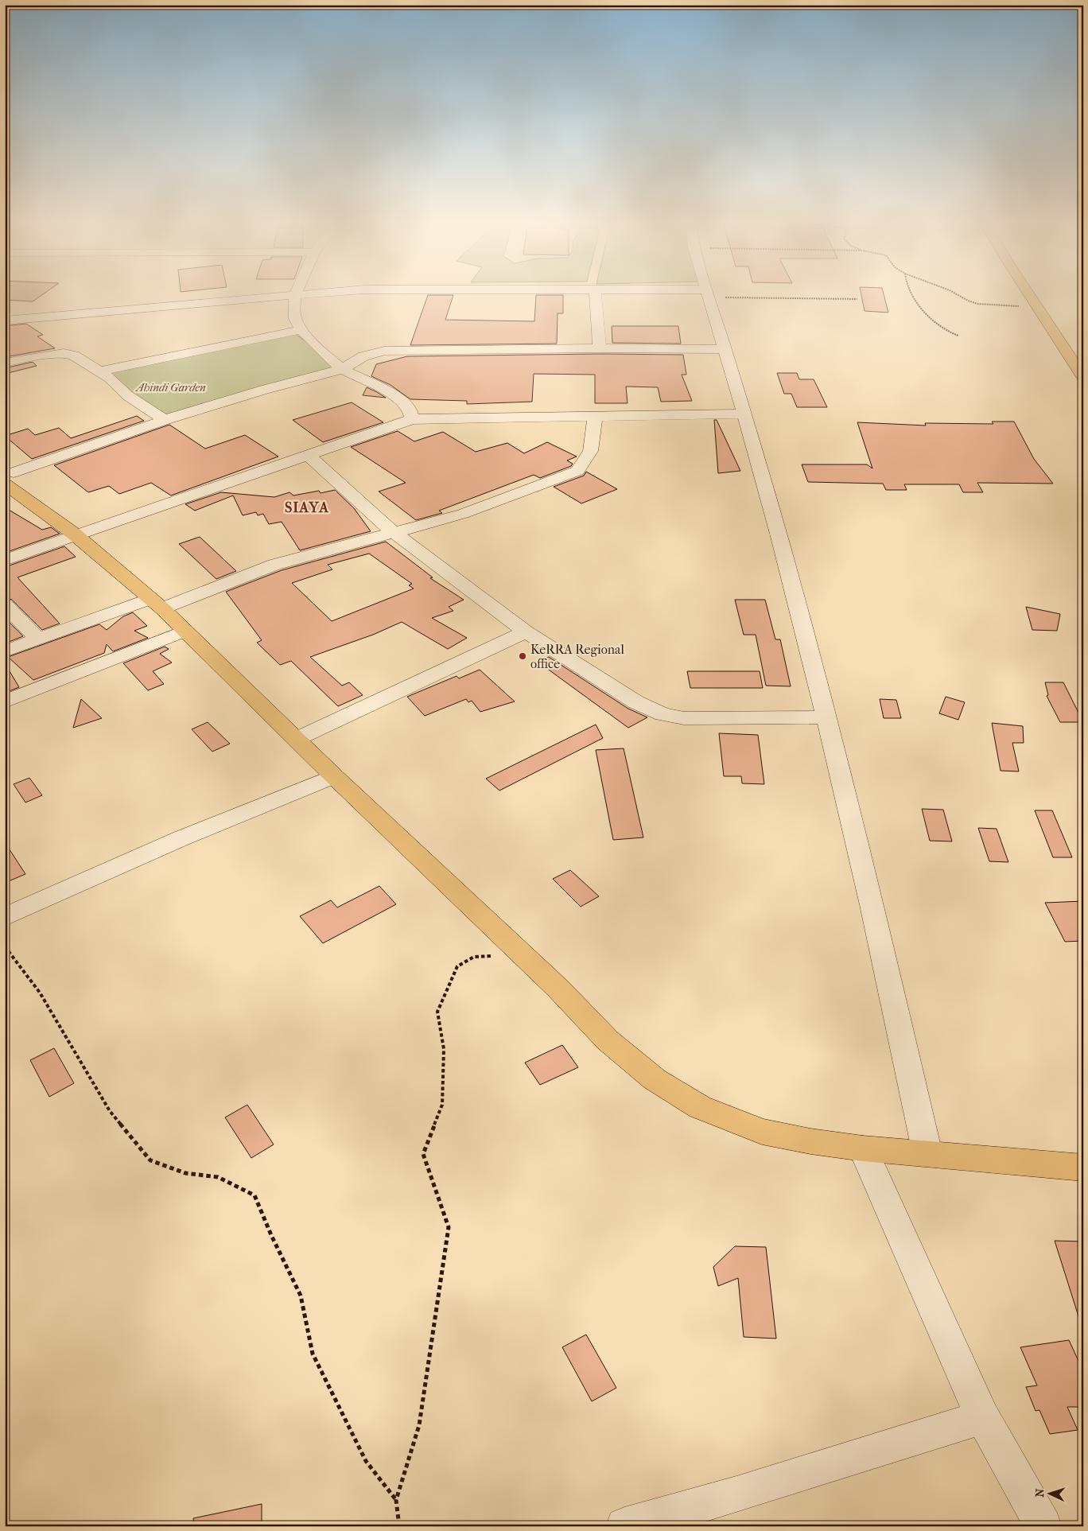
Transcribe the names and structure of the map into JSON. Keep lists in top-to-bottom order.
{
  "districts": ["SIAYA"],
  "parks": ["Ahindi Garden"],
  "places": ["KeRRA Regional office"],
  "north": "left"
}
